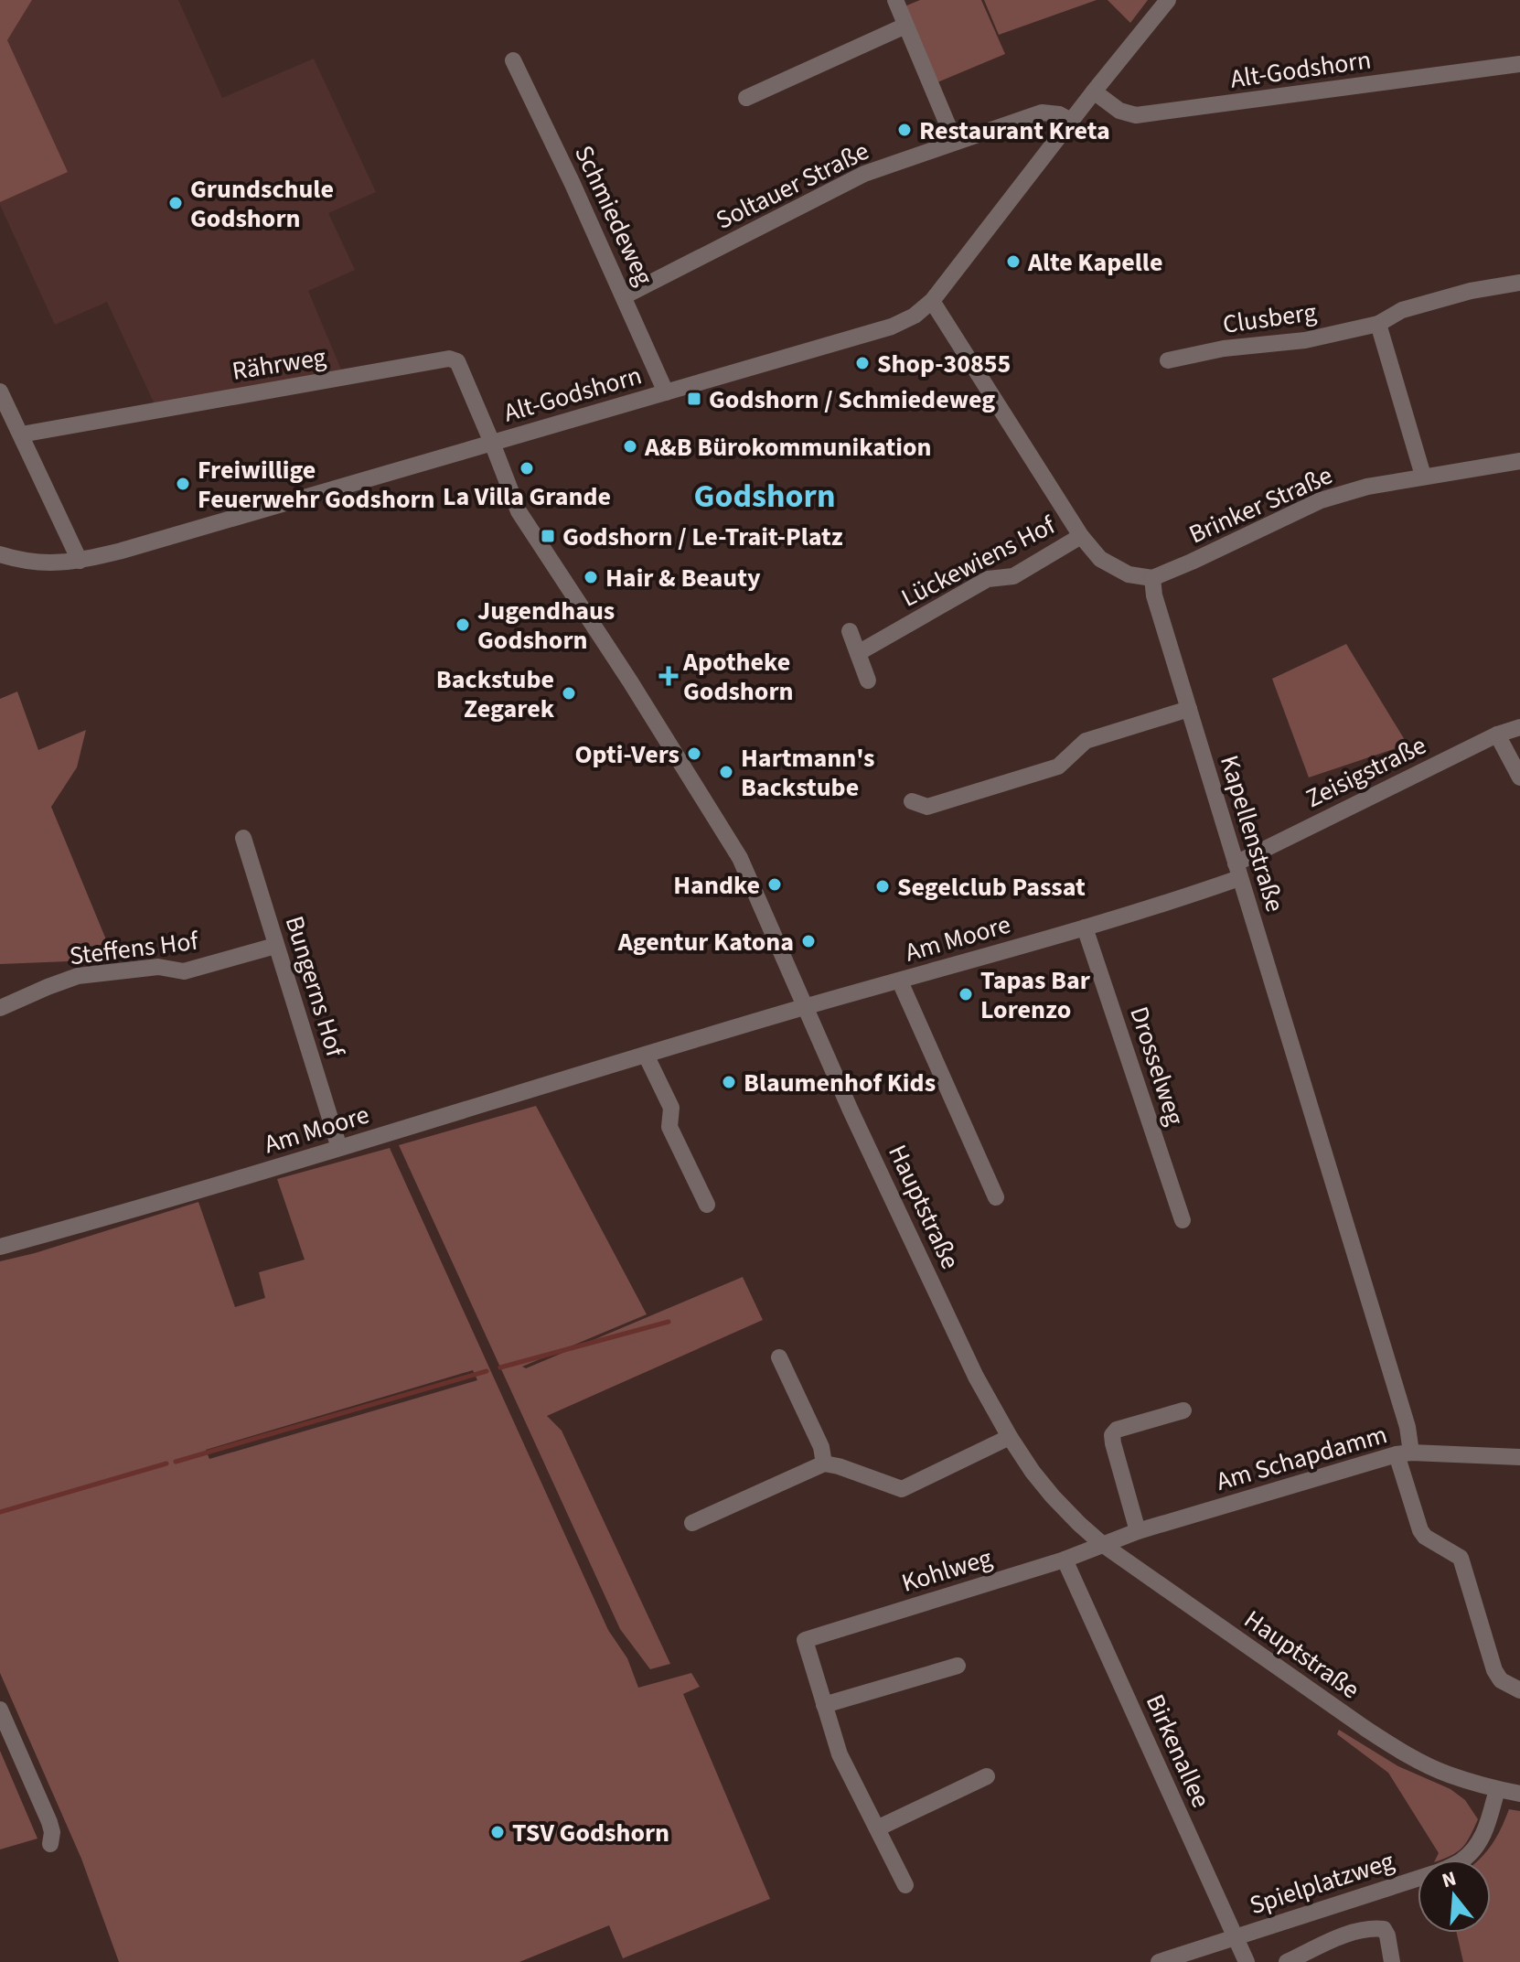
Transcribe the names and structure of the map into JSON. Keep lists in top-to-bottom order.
{
  "streets": {
    "street": [
      "Alt-Godshorn",
      "Soltauer Straße",
      "Schmiedeweg",
      "Clusberg",
      "Rährweg",
      "Brinker Straße",
      "Lückewiens Hof",
      "Zeisigstraße",
      "Kapellenstraße",
      "Am Moore",
      "Steffens Hof",
      "Bungerns Hof",
      "Drosselweg",
      "Hauptstraße",
      "Am Schapdamm",
      "Kohlweg",
      "Birkenallee",
      "Spielplatzweg"
    ]
  },
  "crossings": [
    ["Alt-Godshorn", "Soltauer Straße"],
    ["Alt-Godshorn", "Schmiedeweg"],
    ["Alt-Godshorn", "Rährweg"],
    ["Alt-Godshorn", "Hauptstraße"],
    ["Soltauer Straße", "Schmiedeweg"],
    ["Rährweg", "Hauptstraße"],
    ["Brinker Straße", "Kapellenstraße"],
    ["Zeisigstraße", "Kapellenstraße"],
    ["Zeisigstraße", "Am Moore"],
    ["Kapellenstraße", "Am Moore"],
    ["Kapellenstraße", "Am Schapdamm"],
    ["Am Moore", "Bungerns Hof"],
    ["Am Moore", "Drosselweg"],
    ["Am Moore", "Hauptstraße"],
    ["Steffens Hof", "Bungerns Hof"],
    ["Hauptstraße", "Am Schapdamm"],
    ["Hauptstraße", "Kohlweg"],
    ["Hauptstraße", "Spielplatzweg"],
    ["Am Schapdamm", "Kohlweg"],
    ["Kohlweg", "Birkenallee"],
    ["Birkenallee", "Spielplatzweg"]
  ],
  "districts": ["Godshorn"],
  "places": {
    "other": [
      "Restaurant Kreta",
      "Grundschule Godshorn",
      "Alte Kapelle",
      "Shop-30855",
      "A&B Bürokommunikation",
      "La Villa Grande",
      "Freiwillige Feuerwehr Godshorn",
      "Hair & Beauty",
      "Jugendhaus Godshorn",
      "Backstube Zegarek",
      "Opti-Vers",
      "Hartmann's Backstube",
      "Handke",
      "Segelclub Passat",
      "Agentur Katona",
      "Tapas Bar Lorenzo",
      "Blaumenhof Kids",
      "TSV Godshorn"
    ],
    "transit": ["Godshorn / Schmiedeweg", "Godshorn / Le-Trait-Platz"],
    "health": ["Apotheke Godshorn"]
  },
  "north": "top"
}
